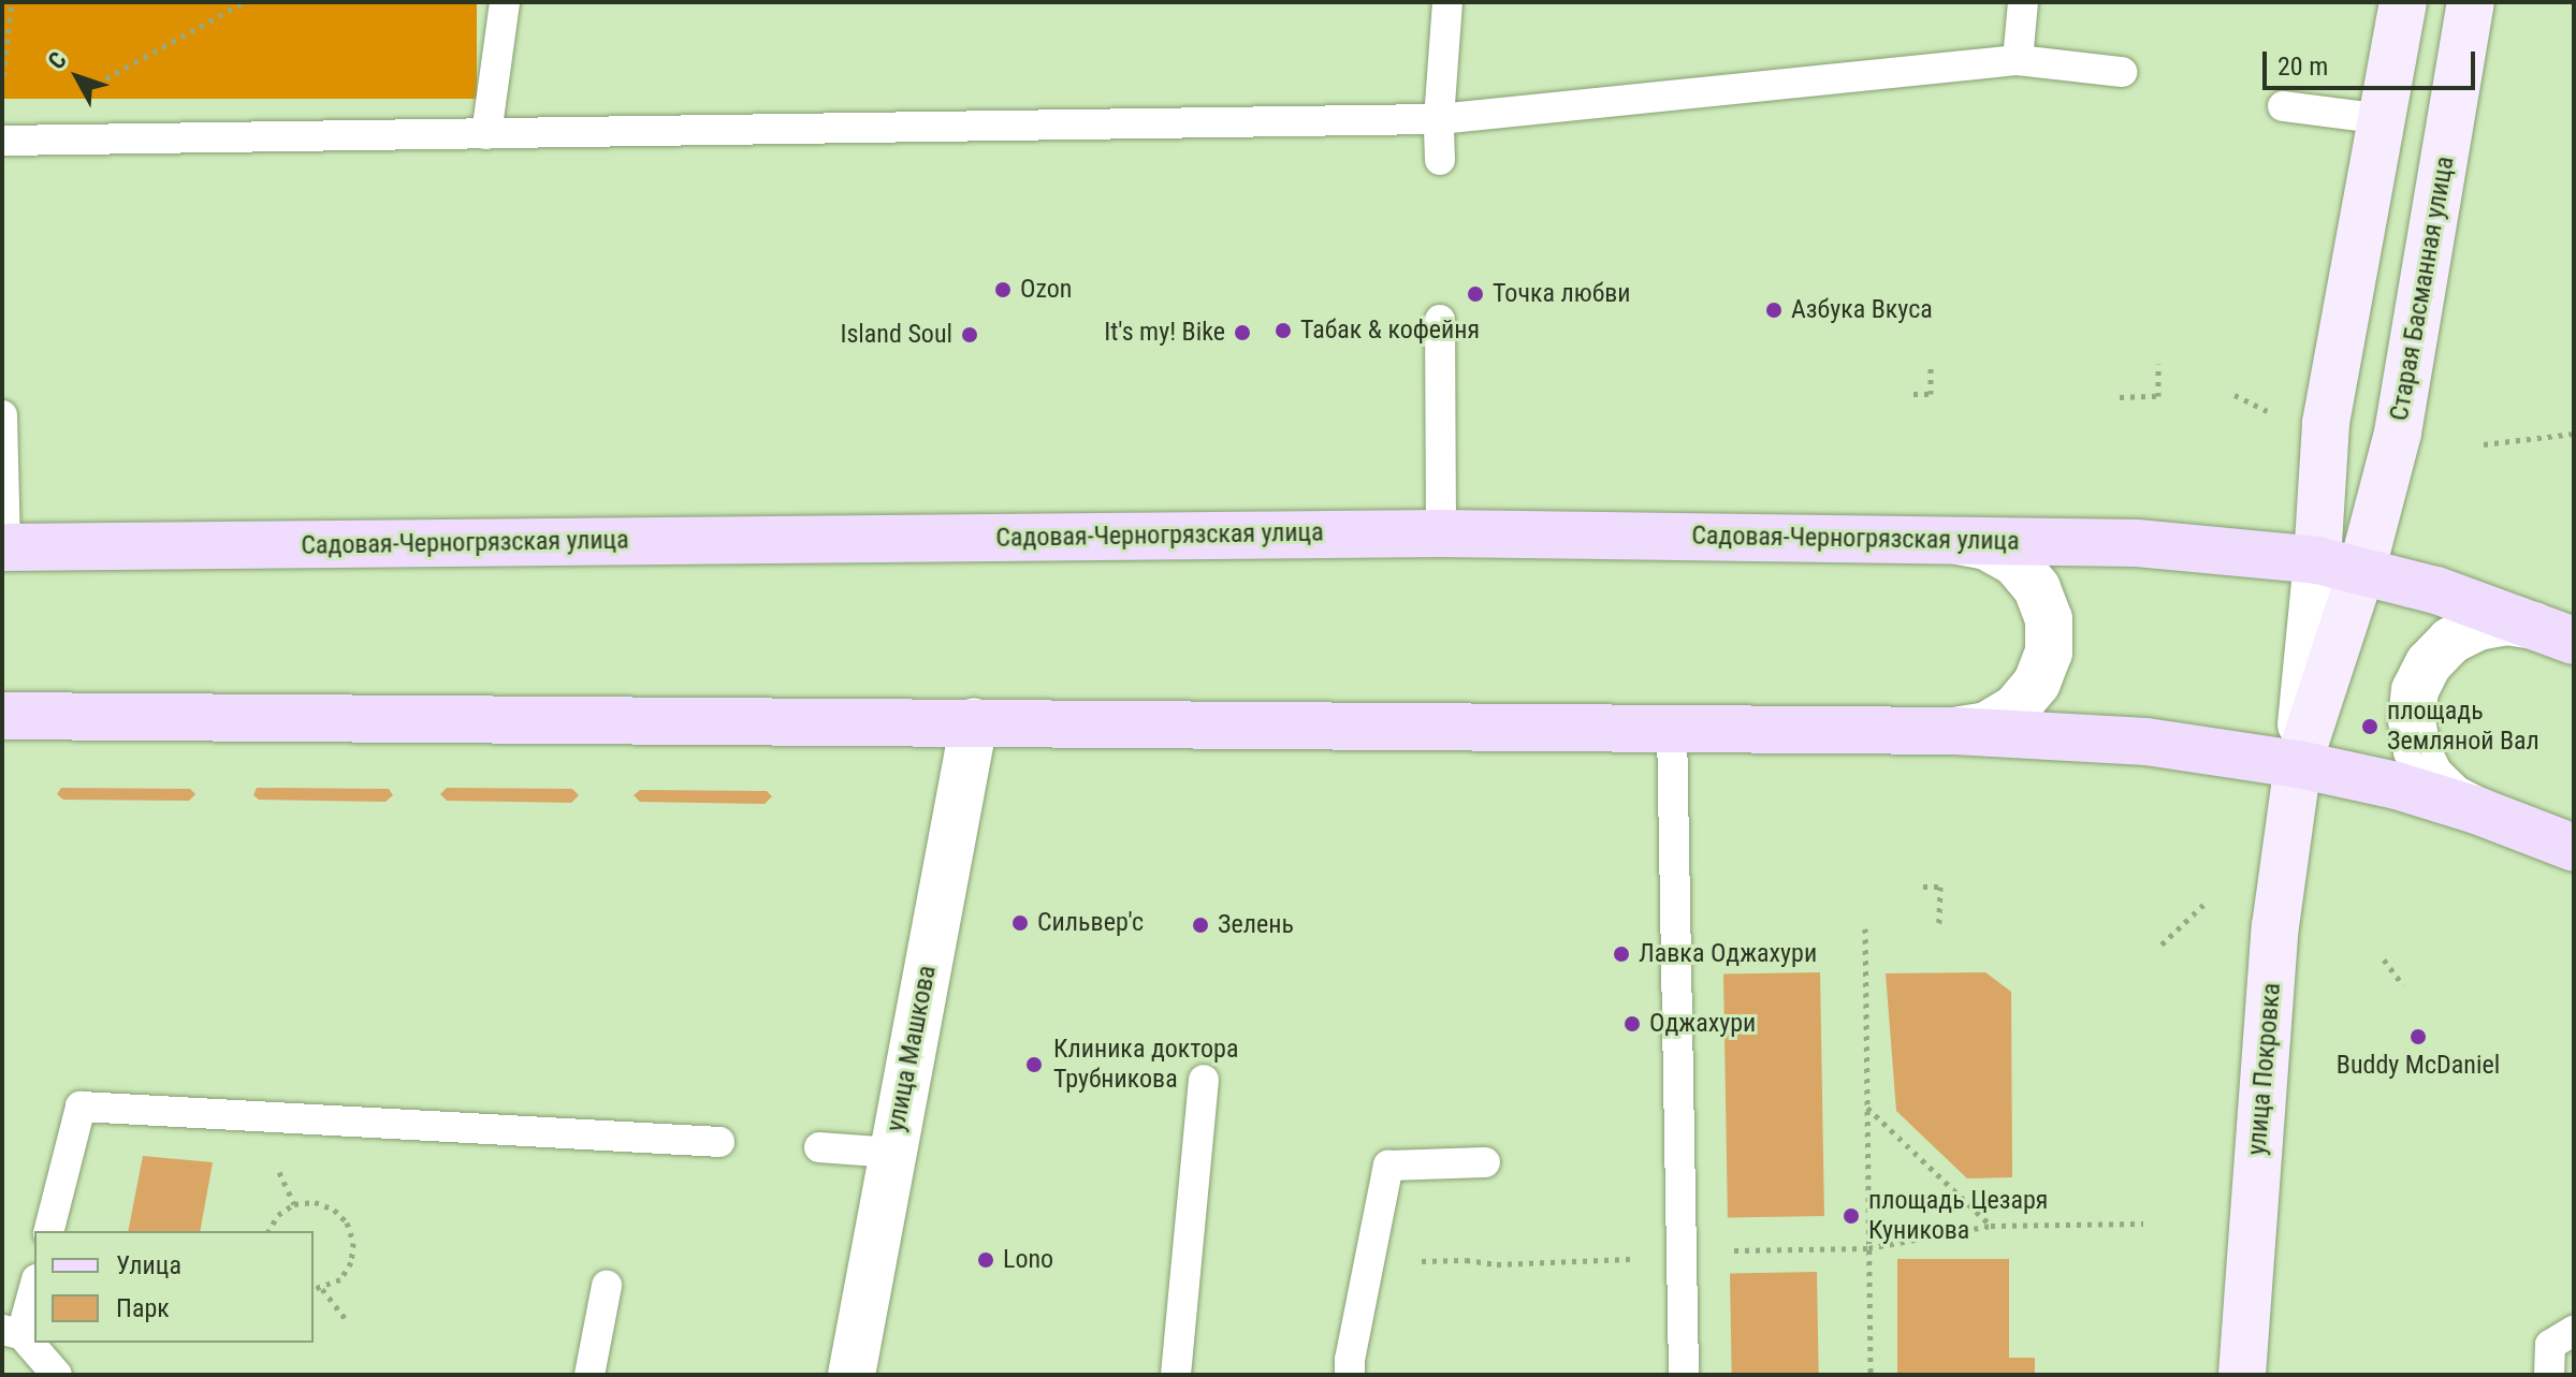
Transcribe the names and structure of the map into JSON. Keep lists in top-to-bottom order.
{
  "streets": {
    "main road": ["Старая Басманная улица", "Садовая-Черногрязская улица", "улица Покровка"],
    "street": ["улица Машкова"]
  },
  "places": [
    "Ozon",
    "Точка любви",
    "Азбука Вкуса",
    "Табак & кофейня",
    "It's my! Bike",
    "Island Soul",
    "площадь Земляной Вал",
    "Сильвер'с",
    "Зелень",
    "Лавка Оджахури",
    "Оджахури",
    "Buddy McDaniel",
    "Клиника доктора Трубникова",
    "площадь Цезаря Куникова",
    "Lono"
  ],
  "legend": ["Улица", "Парк"],
  "scale_bar": "20 m",
  "north": "top left"
}
